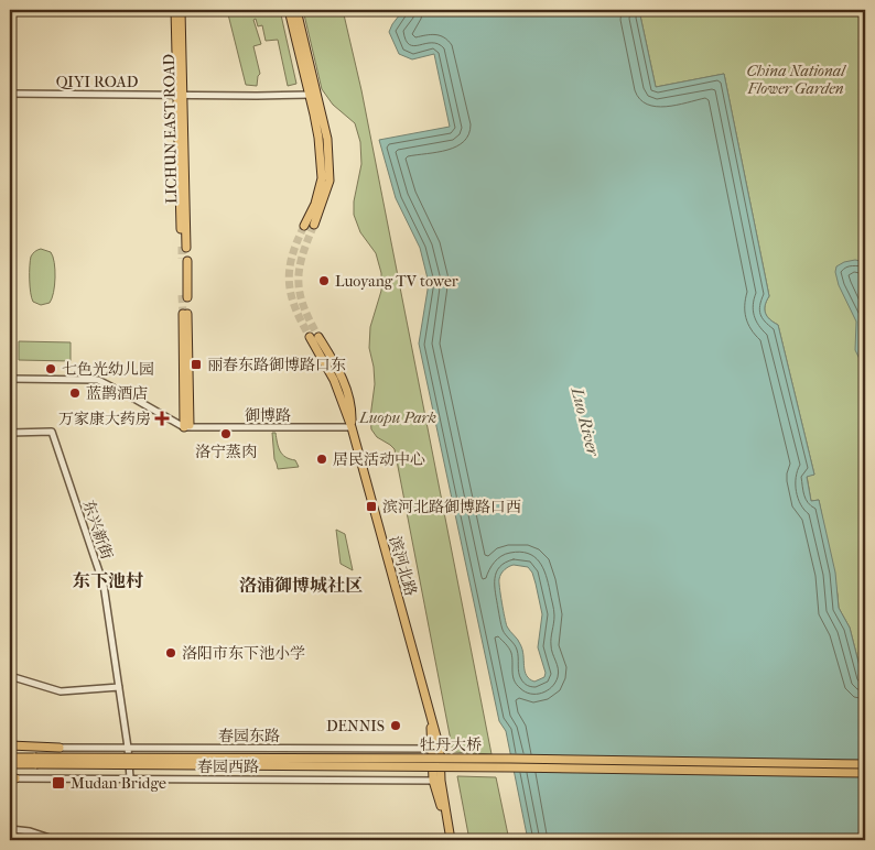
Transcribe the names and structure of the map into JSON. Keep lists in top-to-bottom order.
{
  "streets": {
    "main road": ["LICHUN EAST ROAD", "滨河北路", "牡丹大桥"],
    "street": [
      "QIYI ROAD",
      "御博路",
      "东兴新街",
      "春园东路",
      "春园西路"
    ]
  },
  "crossings": [
    ["QIYI ROAD", "LICHUN EAST ROAD"],
    ["御博路", "滨河北路"],
    ["东兴新街", "春园东路"],
    ["东兴新街", "春园西路"],
    ["滨河北路", "春园东路"],
    ["滨河北路", "春园西路"]
  ],
  "districts": ["东下池村", "洛浦御博城社区"],
  "water": ["Luo River"],
  "parks": ["China National Flower Garden", "Luopu Park"],
  "places": {
    "other": [
      "Luoyang TV tower",
      "七色光幼儿园",
      "蓝鹊酒店",
      "洛宁蒸肉",
      "居民活动中心",
      "洛阳市东下池小学",
      "DENNIS"
    ],
    "transit": ["丽春东路御博路口东", "滨河北路御博路口西", "Mudan Bridge"],
    "health": ["万家康大药房"]
  }
}
